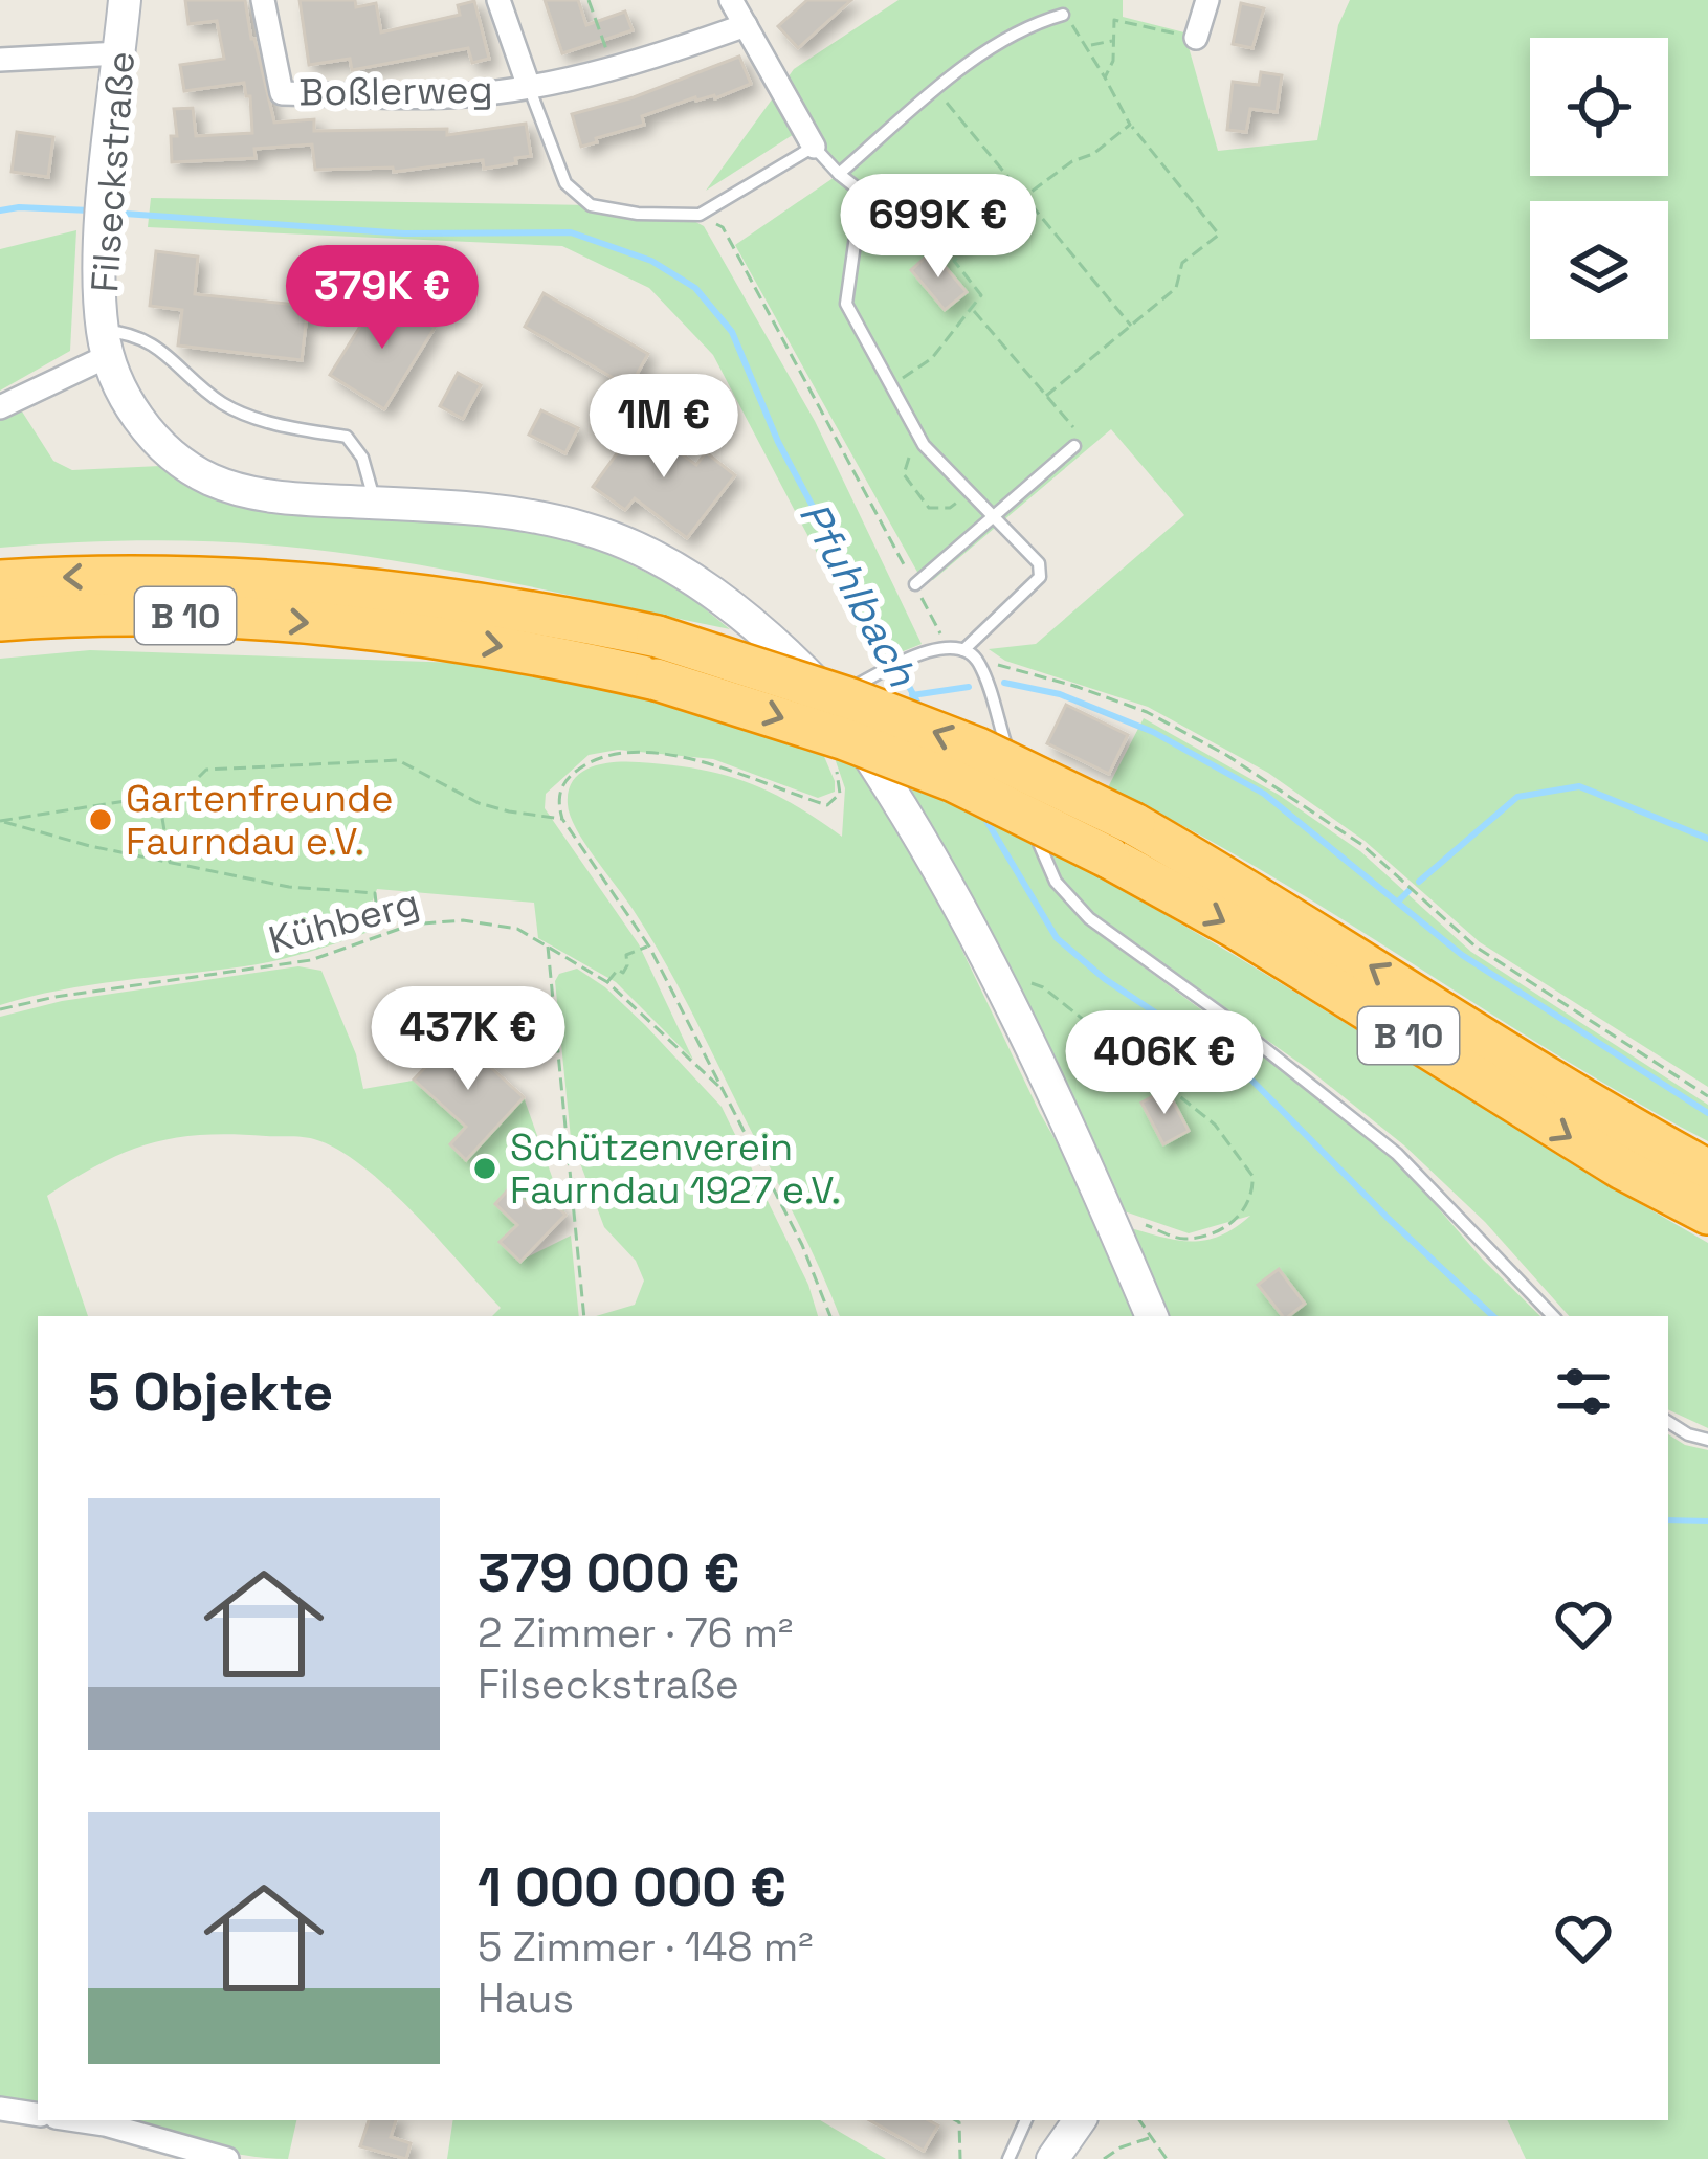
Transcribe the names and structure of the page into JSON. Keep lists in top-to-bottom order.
{
  "streets": {
    "highway": ["B 10"],
    "street": ["Boßlerweg", "Filseckstraße"],
    "path": ["Kühberg"]
  },
  "water": ["Pfuhlbach"],
  "places": ["Gartenfreunde Faurndau e.V.", "Schützenverein Faurndau 1927 e.V."],
  "page": {
    "price": [
      "699K €",
      "379K €",
      "1M €",
      "437K €",
      "406K €"
    ],
    "heading": "5 Objekte",
    "list": [
      {
        "name": "379 000 €",
        "note": "2 Zimmer · 76 m² · Filseckstraße"
      },
      {
        "name": "1 000 000 €",
        "note": "5 Zimmer · 148 m² · Haus"
      }
    ]
  }
}
